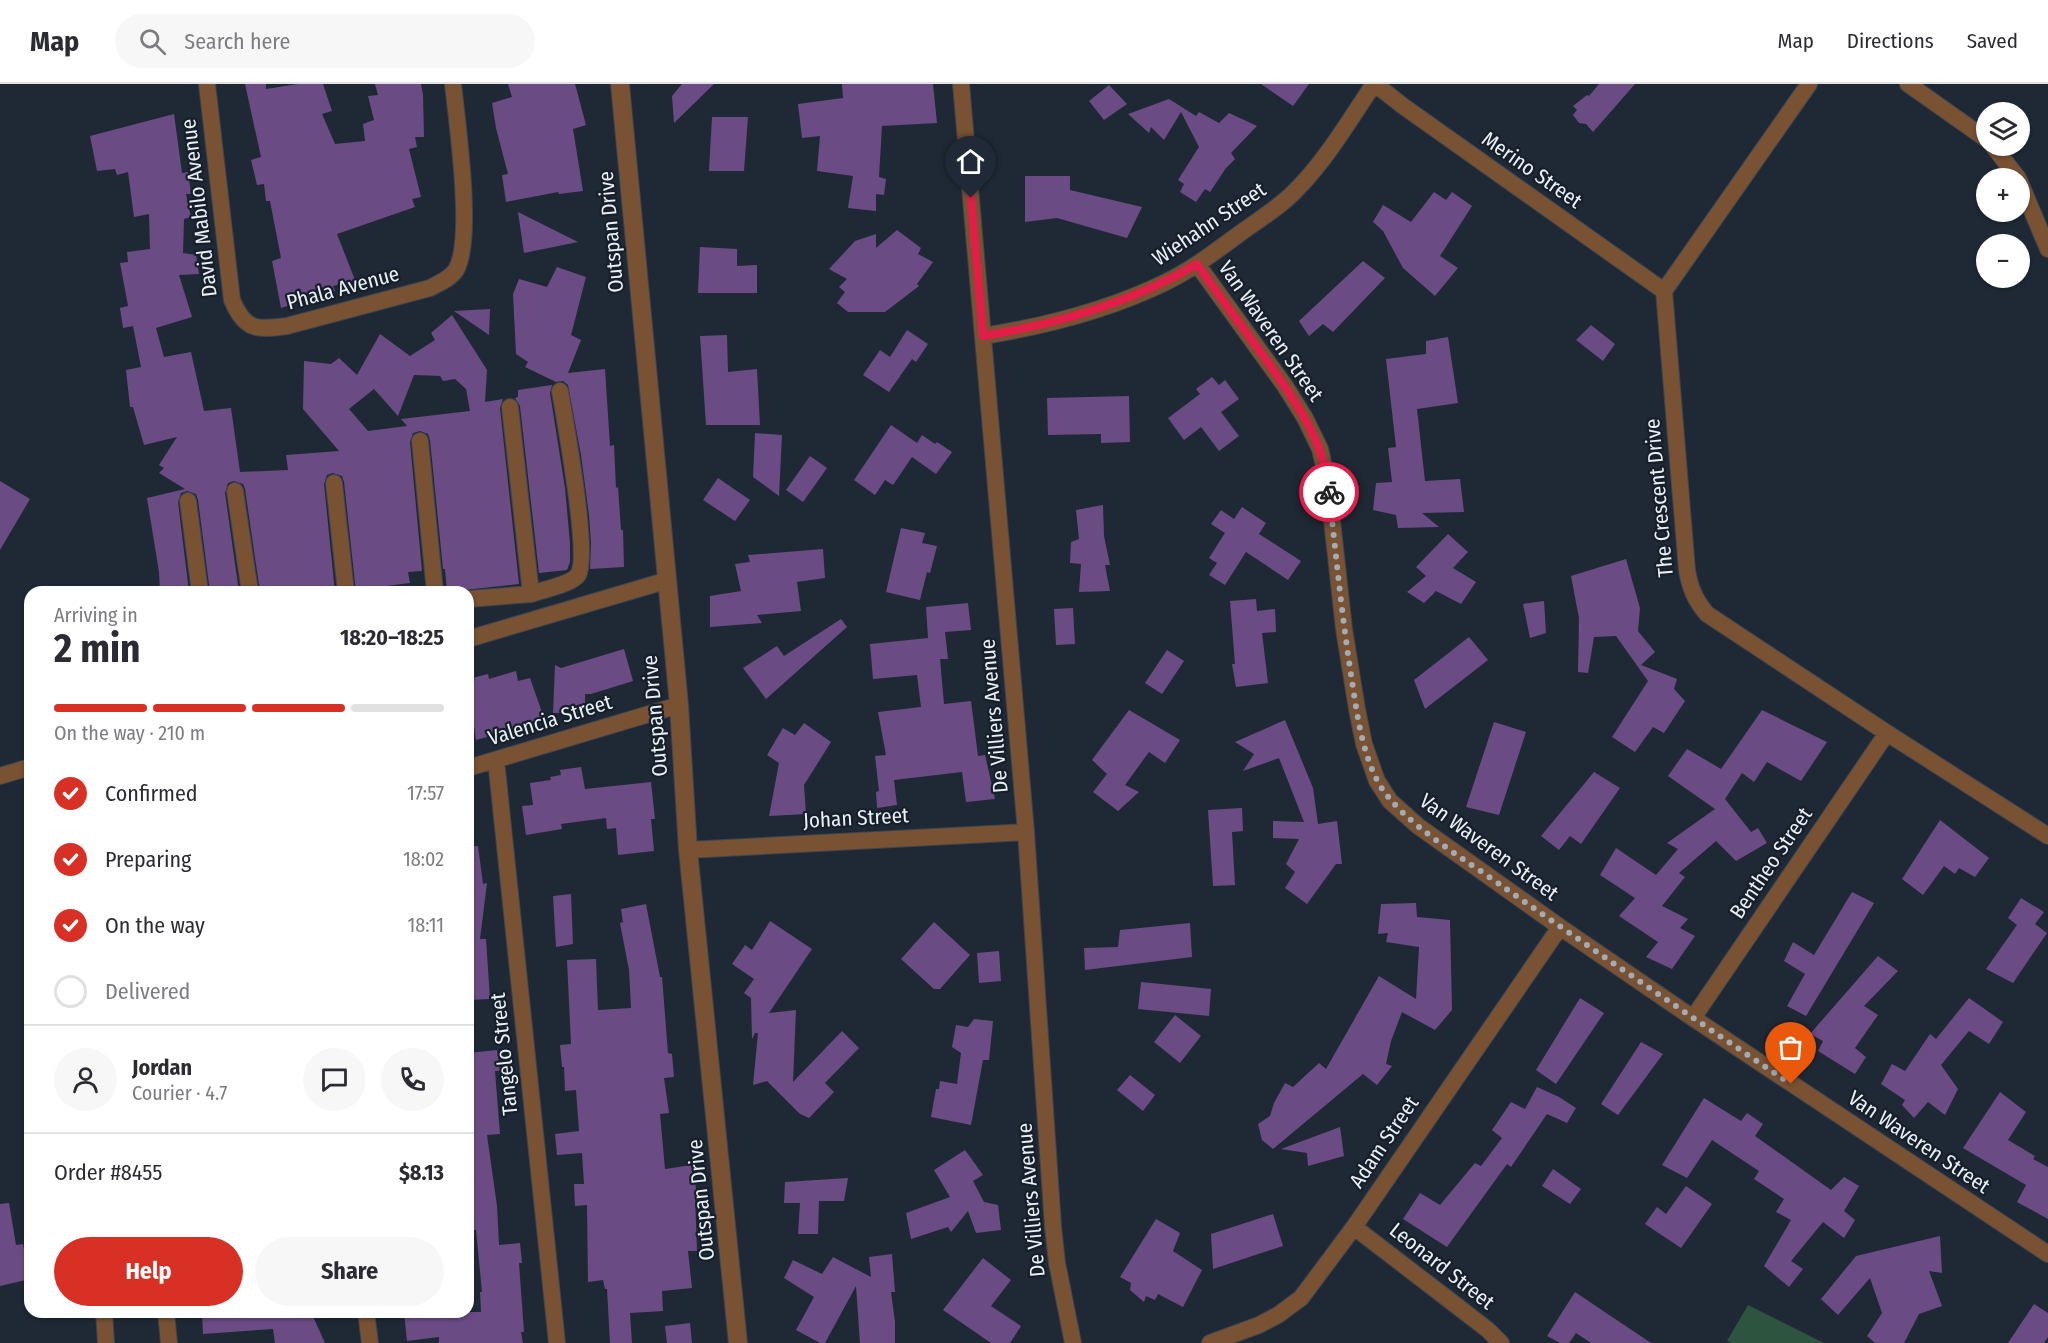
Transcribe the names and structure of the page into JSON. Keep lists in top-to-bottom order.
{
  "streets": {
    "street": [
      "Merino Street",
      "David Mabilo Avenue",
      "Wiehahn Street",
      "Outspan Drive",
      "Phala Avenue",
      "Van Waveren Street",
      "The Crescent Drive",
      "De Villiers Avenue",
      "Valencia Street",
      "Johan Street",
      "Bentheo Street",
      "Tangelo Street",
      "Adam Street",
      "Leonard Street"
    ]
  },
  "crossings": [
    ["Merino Street", "Wiehahn Street"],
    ["Merino Street", "The Crescent Drive"],
    ["David Mabilo Avenue", "Phala Avenue"],
    ["Wiehahn Street", "Van Waveren Street"],
    ["Wiehahn Street", "De Villiers Avenue"],
    ["Outspan Drive", "Valencia Street"],
    ["Outspan Drive", "Johan Street"],
    ["Van Waveren Street", "Bentheo Street"],
    ["Van Waveren Street", "Adam Street"],
    ["The Crescent Drive", "Bentheo Street"],
    ["De Villiers Avenue", "Johan Street"],
    ["Valencia Street", "Tangelo Street"],
    ["Adam Street", "Leonard Street"]
  ],
  "page": {
    "header": "Map",
    "search": "Search here",
    "nav": ["Map", "Directions", "Saved"],
    "map_buttons": ["+", "−"],
    "heading": ["2 min", "Arriving in", "18:20–18:25"],
    "panel": [
      "Jordan",
      "Courier · 4.7",
      "Order #8455",
      "$8.13"
    ],
    "bar": "On the way · 210 m",
    "list": [
      ["Confirmed", "17:57"],
      ["Preparing", "18:02"],
      ["On the way", "18:11"],
      "Delivered"
    ],
    "buttons": ["Help", "Share"]
  }
}
